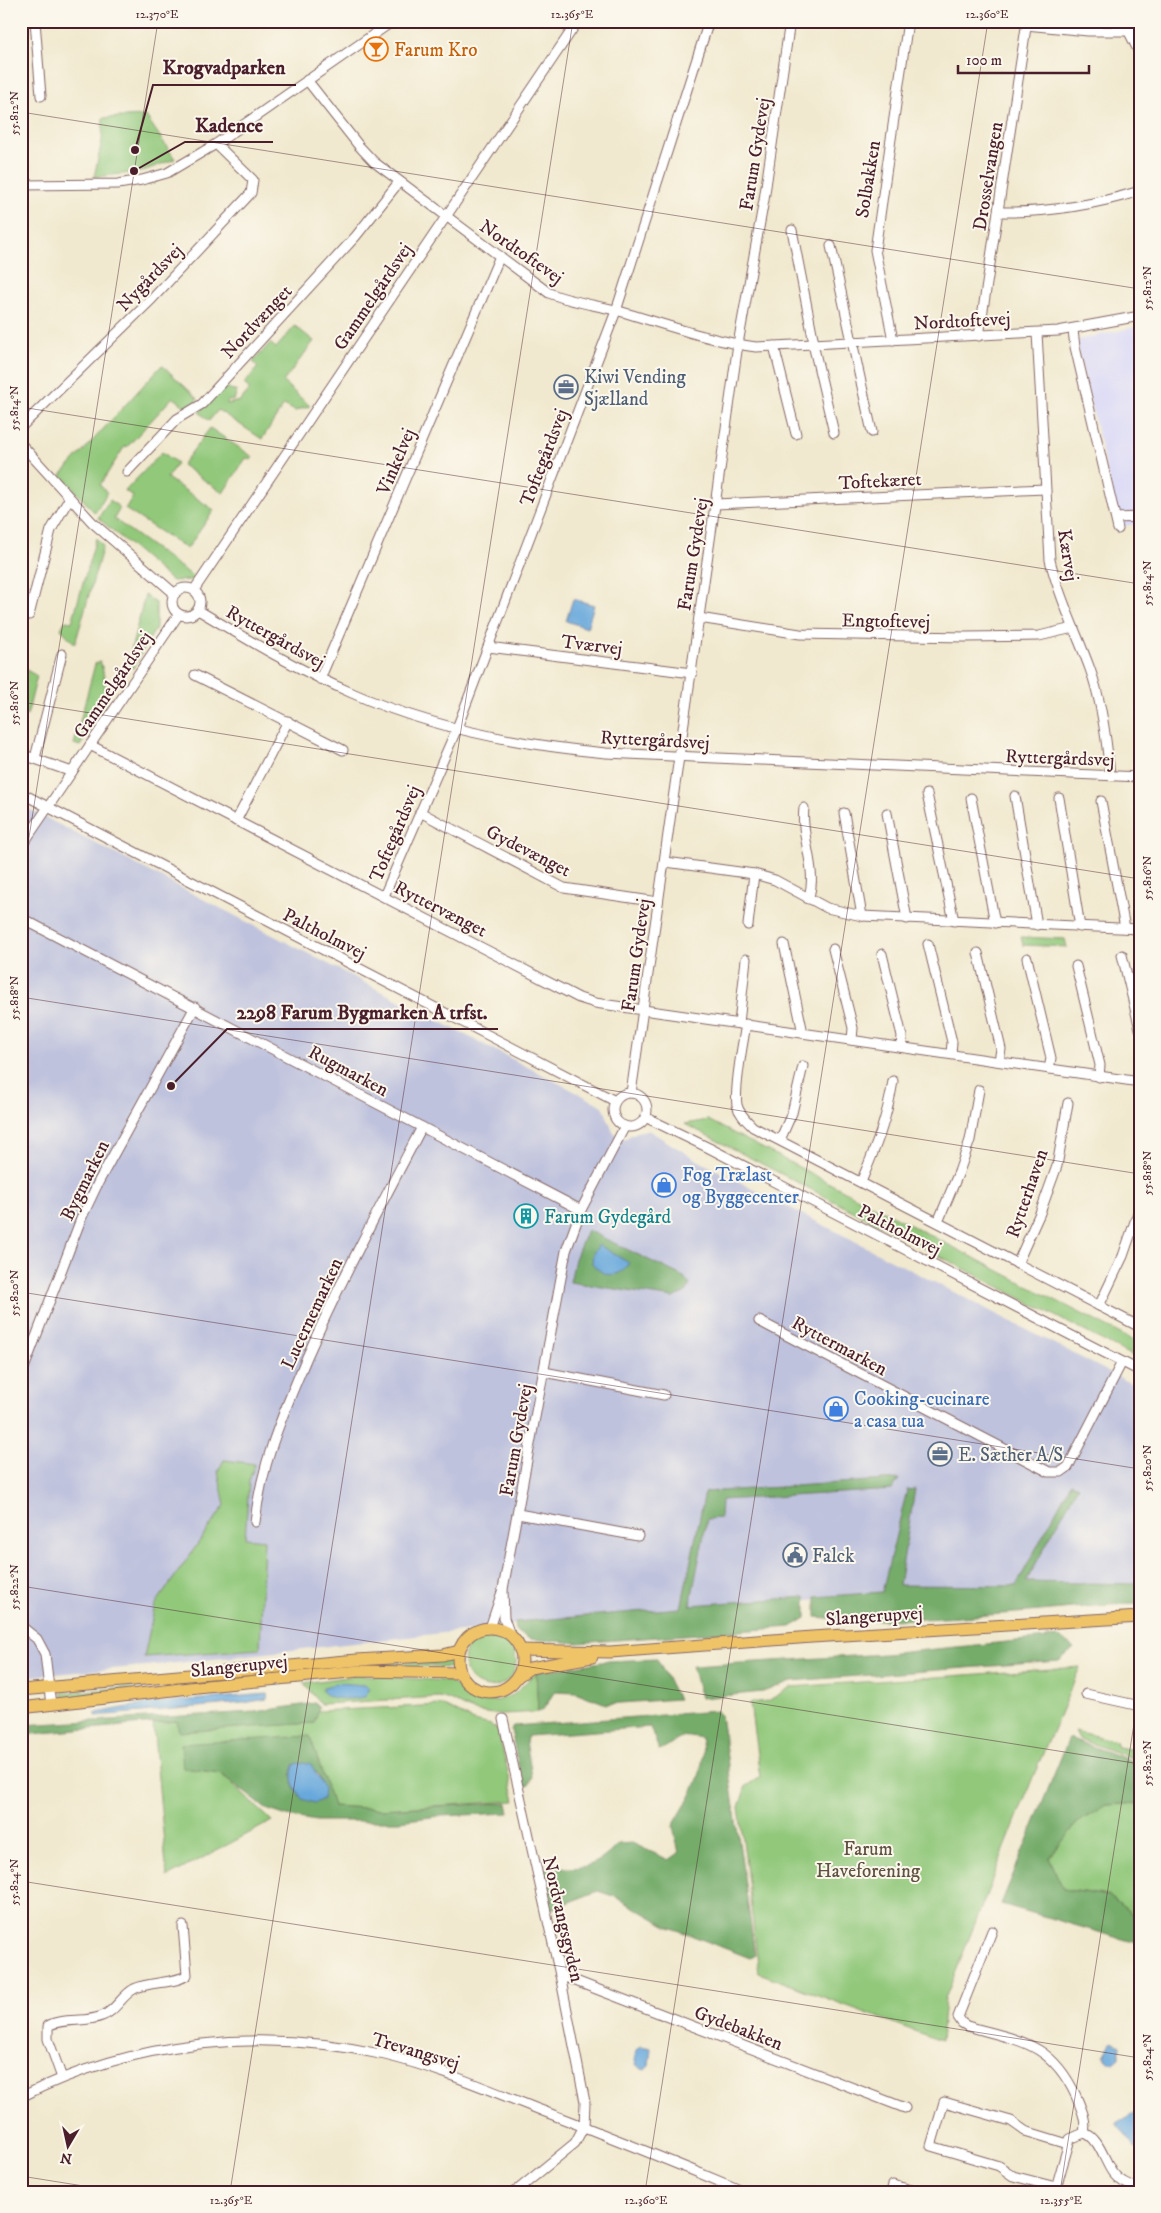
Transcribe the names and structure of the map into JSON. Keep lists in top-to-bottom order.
{
  "streets": {
    "main road": ["Slangerupvej"],
    "street": [
      "Farum Gydevej",
      "Drosselvangen",
      "Solbakken",
      "Nordtoftevej",
      "Nygårdsvej",
      "Gammelgårdsvej",
      "Nordvænget",
      "Toftegårdsvej",
      "Vinkelvej",
      "Toftekæret",
      "Kærvej",
      "Engtoftevej",
      "Ryttergårdsvej",
      "Tværvej",
      "Gydevænget",
      "Ryttervænget",
      "Paltholmvej",
      "Rugmarken",
      "Bygmarken",
      "Rytterhaven",
      "Lucernemarken",
      "Ryttermarken",
      "Nordvangsgyden",
      "Gydebakken",
      "Trevangsvej"
    ]
  },
  "crossings": [
    ["Farum Gydevej", "Nordtoftevej"],
    ["Farum Gydevej", "Toftekæret"],
    ["Farum Gydevej", "Engtoftevej"],
    ["Farum Gydevej", "Ryttergårdsvej"],
    ["Farum Gydevej", "Tværvej"],
    ["Farum Gydevej", "Gydevænget"],
    ["Farum Gydevej", "Ryttervænget"],
    ["Farum Gydevej", "Paltholmvej"],
    ["Farum Gydevej", "Rugmarken"],
    ["Farum Gydevej", "Slangerupvej"],
    ["Drosselvangen", "Nordtoftevej"],
    ["Solbakken", "Nordtoftevej"],
    ["Nordtoftevej", "Gammelgårdsvej"],
    ["Nordtoftevej", "Nordvænget"],
    ["Nordtoftevej", "Toftegårdsvej"],
    ["Nordtoftevej", "Vinkelvej"],
    ["Nordtoftevej", "Kærvej"],
    ["Gammelgårdsvej", "Ryttergårdsvej"],
    ["Gammelgårdsvej", "Ryttervænget"],
    ["Gammelgårdsvej", "Paltholmvej"],
    ["Toftegårdsvej", "Ryttergårdsvej"],
    ["Toftegårdsvej", "Tværvej"],
    ["Toftegårdsvej", "Gydevænget"],
    ["Toftegårdsvej", "Ryttervænget"],
    ["Vinkelvej", "Ryttergårdsvej"],
    ["Toftekæret", "Kærvej"],
    ["Kærvej", "Engtoftevej"],
    ["Kærvej", "Ryttergårdsvej"],
    ["Ryttervænget", "Rytterhaven"],
    ["Paltholmvej", "Ryttermarken"],
    ["Rugmarken", "Bygmarken"],
    ["Rugmarken", "Lucernemarken"],
    ["Nordvangsgyden", "Gydebakken"],
    ["Nordvangsgyden", "Trevangsvej"]
  ],
  "parks": ["Farum Haveforening"],
  "places": {
    "bar": ["Farum Kro"],
    "other": ["Krogvadparken", "Kadence", "2298 Farum Bygmarken A trfst."],
    "office": ["Kiwi Vending Sjælland", "E. Sæther A/S"],
    "shop": ["Fog Trælast og Byggecenter", "Cooking-cucinare a casa tua"],
    "building": ["Farum Gydegård"],
    "public building": ["Falck"]
  },
  "scale_bar": "100 m",
  "north": "bottom",
  "coordinates": [
    "12.370°E",
    "12.365°E",
    "12.360°E",
    "55.812°N",
    "55.814°N",
    "55.816°N",
    "55.818°N",
    "55.820°N",
    "55.822°N",
    "55.824°N",
    "12.355°E"
  ]
}
